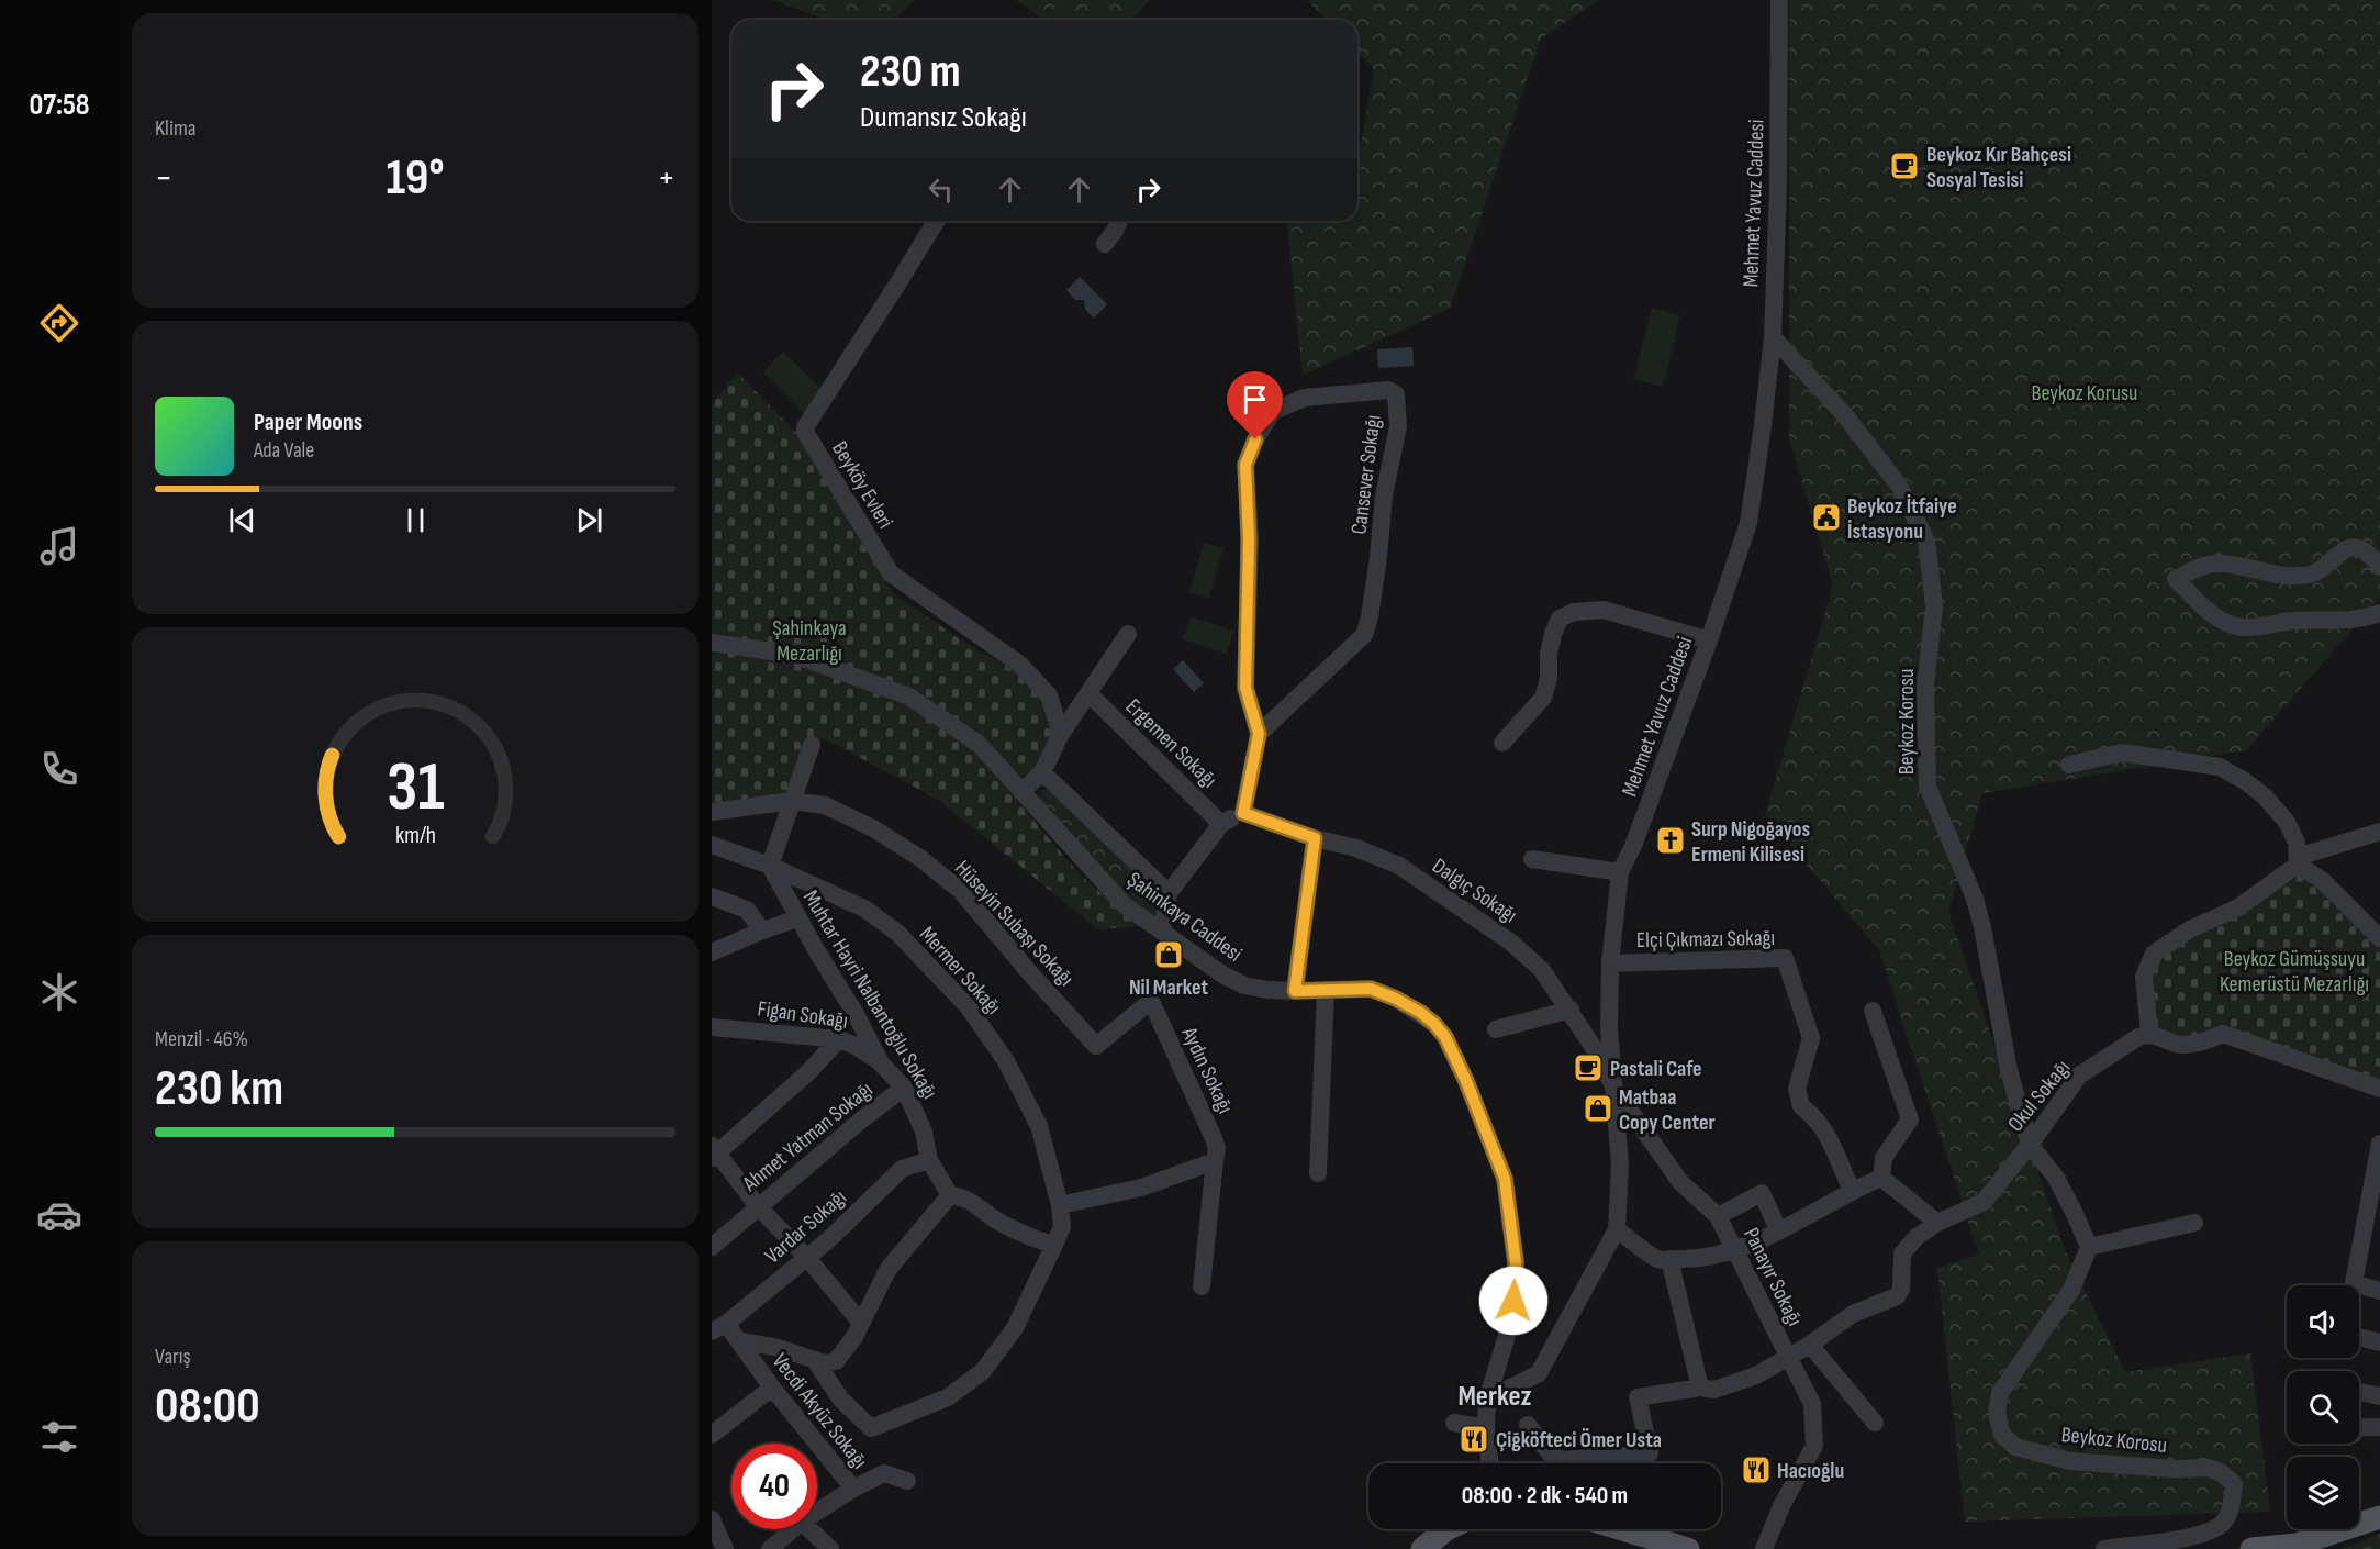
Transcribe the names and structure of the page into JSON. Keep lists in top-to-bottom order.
{
  "streets": {
    "street": [
      "Mehmet Yavuz Caddesi",
      "Cansever Sokağı",
      "Beyköy Evleri",
      "Beykoz Korosu",
      "Ergemen Sokağı",
      "Dalgıç Sokağı",
      "Şahinkaya Caddesi",
      "Hüseyin Subaşı Sokağı",
      "Elçi Çıkmazı Sokağı",
      "Mermer Sokağı",
      "Muhtar Hayri Nalbantoğlu Sokağı",
      "Figan Sokağı",
      "Aydın Sokağı",
      "Okul Sokağı",
      "Ahmet Yatman Sokağı",
      "Vardar Sokağı",
      "Panayır Sokağı",
      "Vecdi Akyüz Sokağı"
    ]
  },
  "crossings": [
    ["Mehmet Yavuz Caddesi", "Beykoz Korosu"],
    ["Mehmet Yavuz Caddesi", "Dalgıç Sokağı"],
    ["Mehmet Yavuz Caddesi", "Şahinkaya Caddesi"],
    ["Mehmet Yavuz Caddesi", "Elçi Çıkmazı Sokağı"],
    ["Mehmet Yavuz Caddesi", "Panayır Sokağı"],
    ["Cansever Sokağı", "Dalgıç Sokağı"],
    ["Beykoz Korosu", "Okul Sokağı"],
    ["Dalgıç Sokağı", "Panayır Sokağı"],
    ["Hüseyin Subaşı Sokağı", "Aydın Sokağı"],
    ["Mermer Sokağı", "Muhtar Hayri Nalbantoğlu Sokağı"],
    ["Muhtar Hayri Nalbantoğlu Sokağı", "Figan Sokağı"],
    ["Muhtar Hayri Nalbantoğlu Sokağı", "Ahmet Yatman Sokağı"],
    ["Muhtar Hayri Nalbantoğlu Sokağı", "Vardar Sokağı"]
  ],
  "districts": ["Merkez"],
  "parks": ["Beykoz Korusu", "Şahinkaya Mezarlığı", "Beykoz Gümüşsuyu Kemerüstü Mezarlığı"],
  "places": {
    "cafe": ["Beykoz Kır Bahçesi Sosyal Tesisi", "Pastali Cafe"],
    "public building": ["Beykoz İtfaiye İstasyonu"],
    "church": ["Surp Nigoğayos Ermeni Kilisesi"],
    "shop": ["Nil Market", "Matbaa Copy Center"],
    "restaurant": ["Çiğköfteci Ömer Usta", "Hacıoğlu"]
  },
  "page": {
    "tabs": "07:58",
    "tile": [
      "Klima",
      ["Menzil · 46%", "230 km"],
      ["Varış", "08:00"]
    ],
    "turn": ["230 m", "Dumansız Sokağı"],
    "heat": ["−", "19°", "+"],
    "song": ["Paper Moons", "Ada Vale"],
    "limit": "40",
    "trip": "08:00 · 2 dk · 540 m",
    "gauge": ["31", "km/h"]
  }
}
